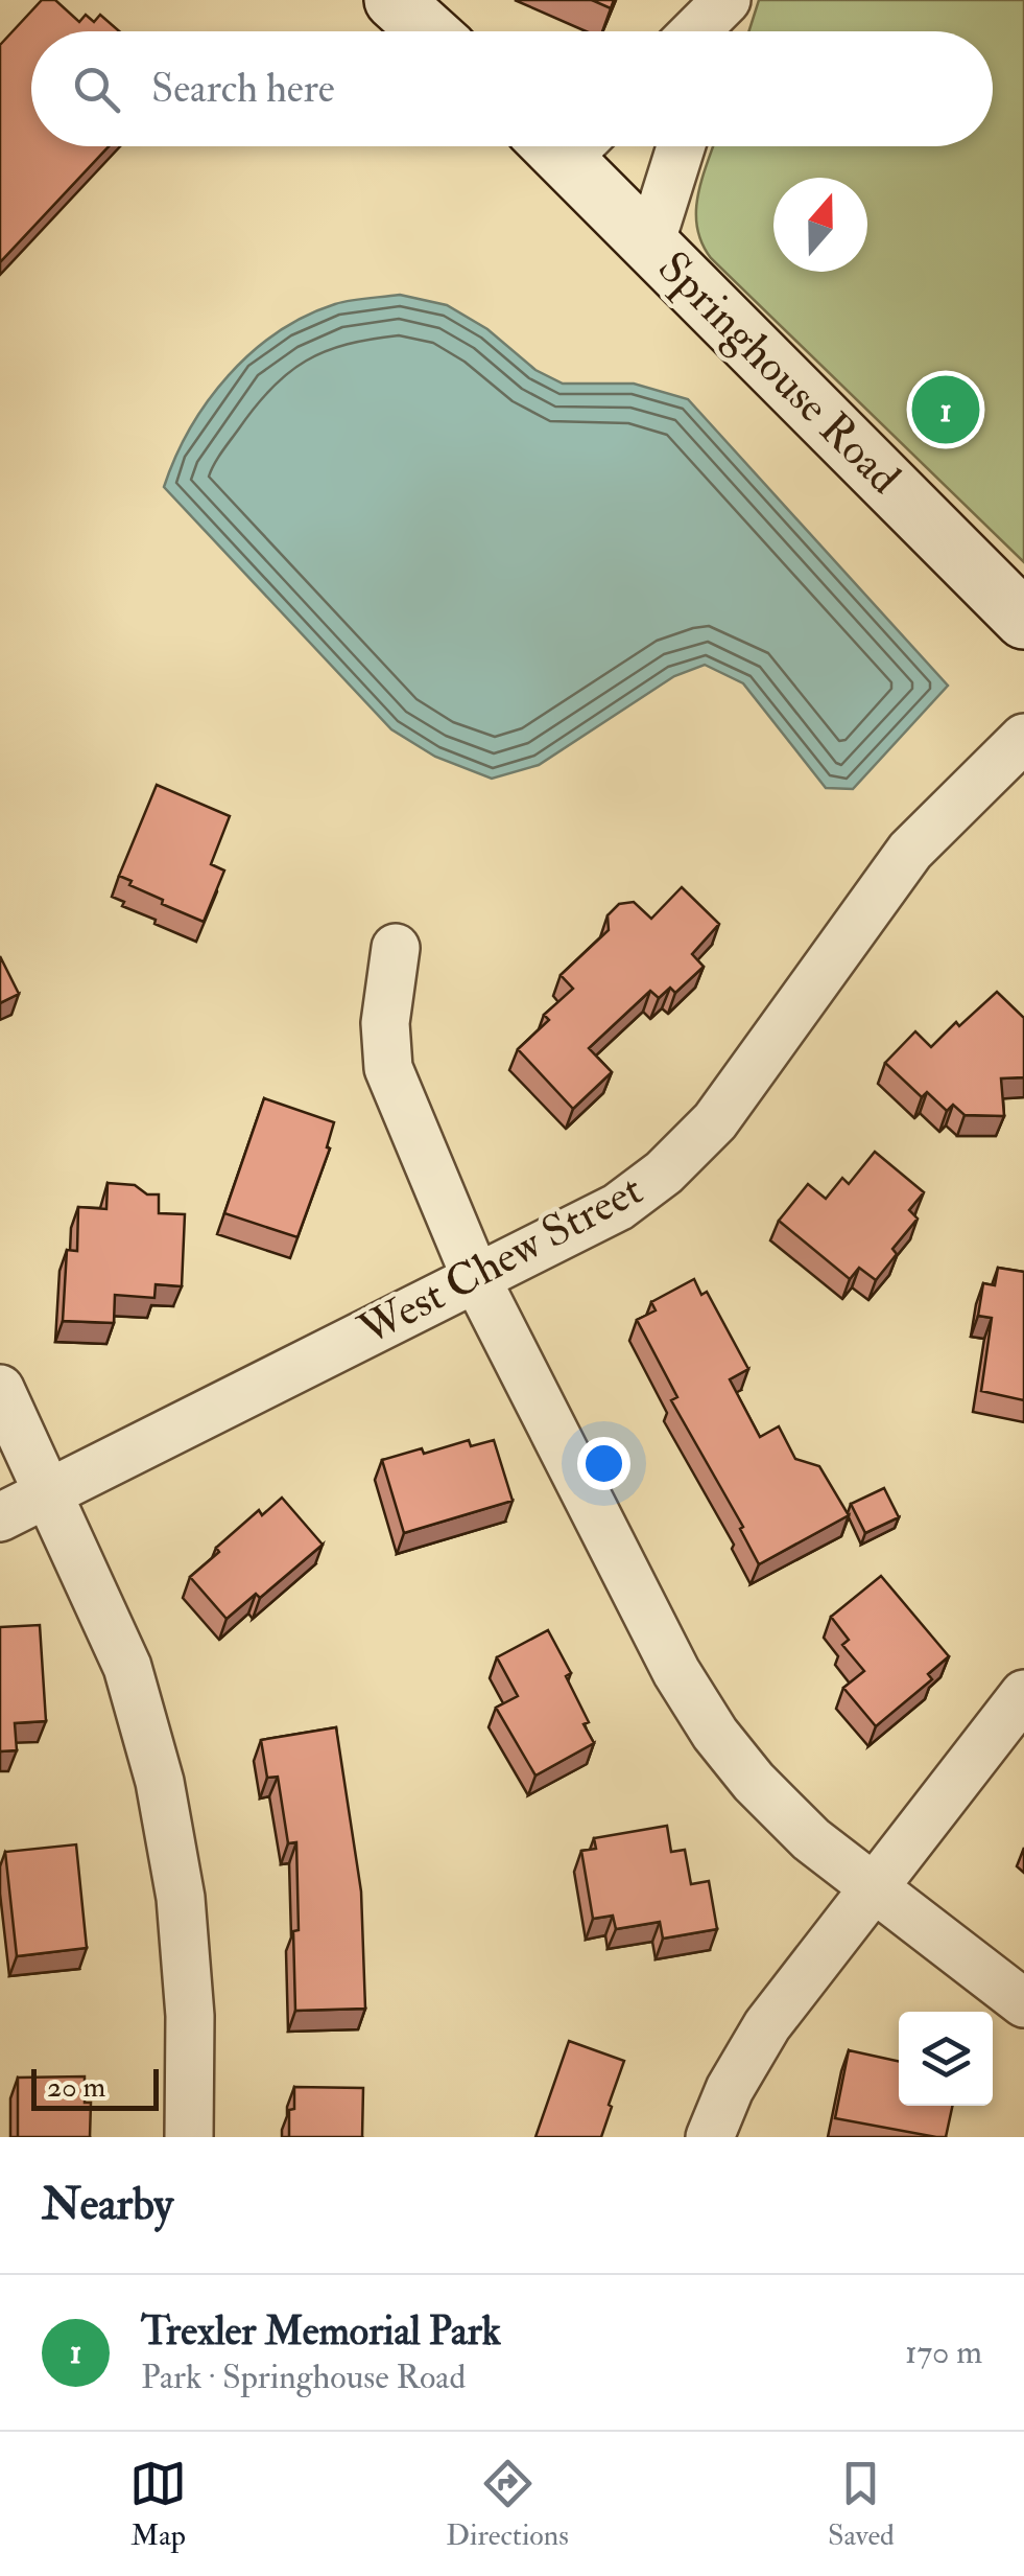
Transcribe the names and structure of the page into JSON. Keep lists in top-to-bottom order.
{
  "streets": {
    "street": ["Springhouse Road", "West Chew Street"]
  },
  "scale_bar": "20 m",
  "north": "top",
  "page": {
    "search": "Search here",
    "pins": "1",
    "scale": "20 m",
    "heading": "Nearby",
    "list": [
      {
        "mark": "1",
        "name": "Trexler Memorial Park",
        "note": "Park · Springhouse Road",
        "value": "170 m"
      }
    ],
    "nav": ["Map", "Directions", "Saved"]
  }
}
